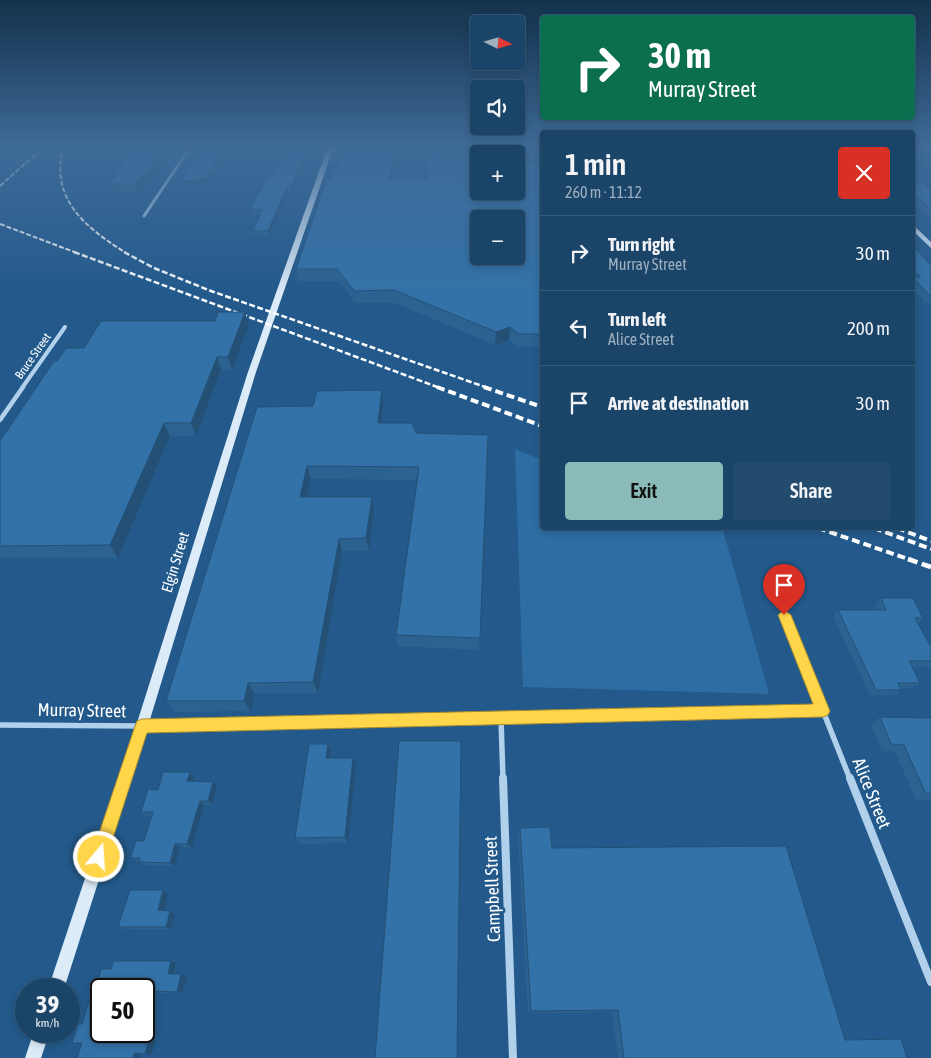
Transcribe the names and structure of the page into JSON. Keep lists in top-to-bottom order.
{
  "streets": {
    "main road": ["Elgin Street"],
    "street": [
      "Bruce Street",
      "Murray Street",
      "Alice Street",
      "Campbell Street"
    ]
  },
  "crossings": [
    ["Elgin Street", "Murray Street"],
    ["Murray Street", "Alice Street"],
    ["Murray Street", "Campbell Street"]
  ],
  "north": "right",
  "page": {
    "map_buttons": ["+", "−"],
    "turn": ["30 m", "Murray Street"],
    "heading": ["1 min", "260 m · 11:12"],
    "list": [
      {
        "name": "Turn right",
        "note": "Murray Street",
        "value": "30 m"
      },
      {
        "name": "Turn left",
        "note": "Alice Street",
        "value": "200 m"
      },
      {
        "name": "Arrive at destination",
        "value": "30 m"
      }
    ],
    "buttons": ["Exit", "Share"],
    "speed": "39 km/h",
    "limit": "50"
  }
}
